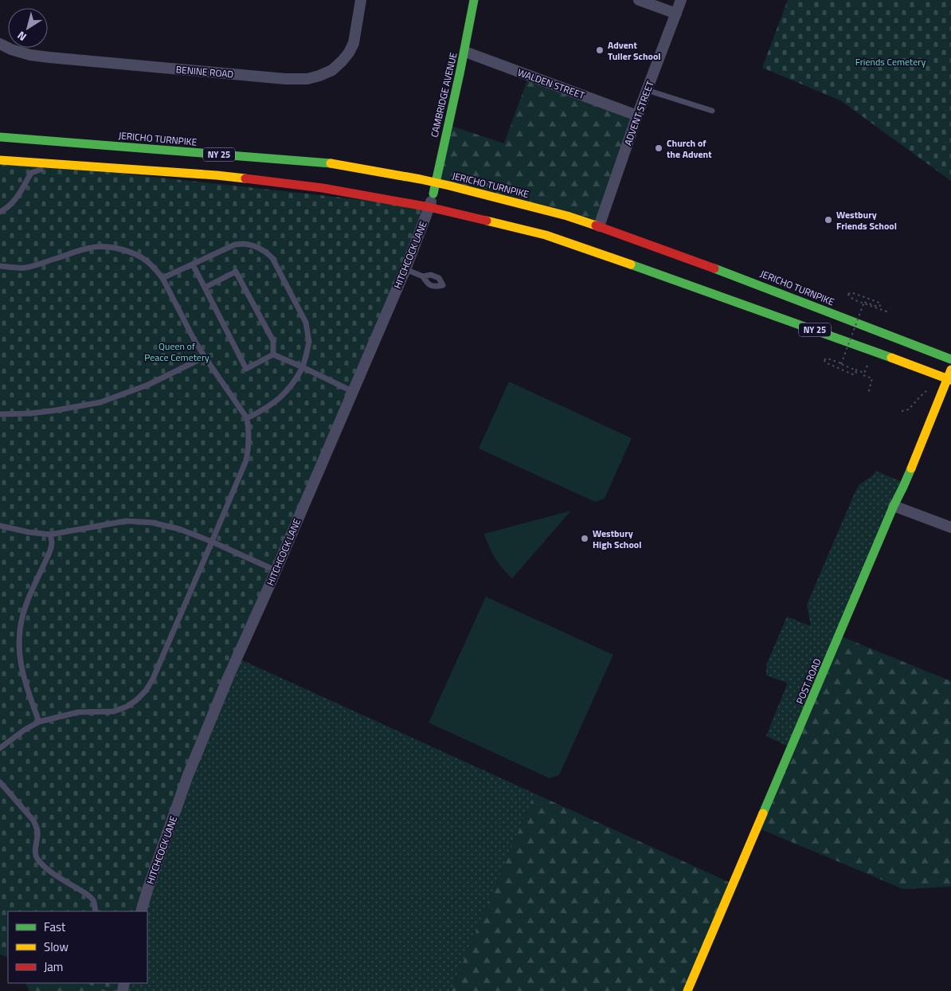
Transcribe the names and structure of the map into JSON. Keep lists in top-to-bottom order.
{
  "streets": {
    "main road": [
      "CAMBRIDGE AVENUE",
      "JERICHO TURNPIKE",
      "NY 25",
      "POST ROAD"
    ],
    "street": [
      "BENINE ROAD",
      "WALDEN STREET",
      "ADVENT STREET",
      "HITCHCOCK LANE"
    ]
  },
  "crossings": [
    ["WALDEN STREET", "CAMBRIDGE AVENUE"],
    ["WALDEN STREET", "ADVENT STREET"],
    ["CAMBRIDGE AVENUE", "JERICHO TURNPIKE"],
    ["CAMBRIDGE AVENUE", "HITCHCOCK LANE"],
    ["ADVENT STREET", "JERICHO TURNPIKE"],
    ["NY 25", "HITCHCOCK LANE"],
    ["NY 25", "POST ROAD"]
  ],
  "parks": ["Friends Cemetery", "Queen of Peace Cemetery"],
  "places": [
    "Advent Tuller School",
    "Church of the Advent",
    "Westbury Friends School",
    "Westbury High School"
  ],
  "legend": ["Fast", "Slow", "Jam"],
  "north": "bottom left"
}
